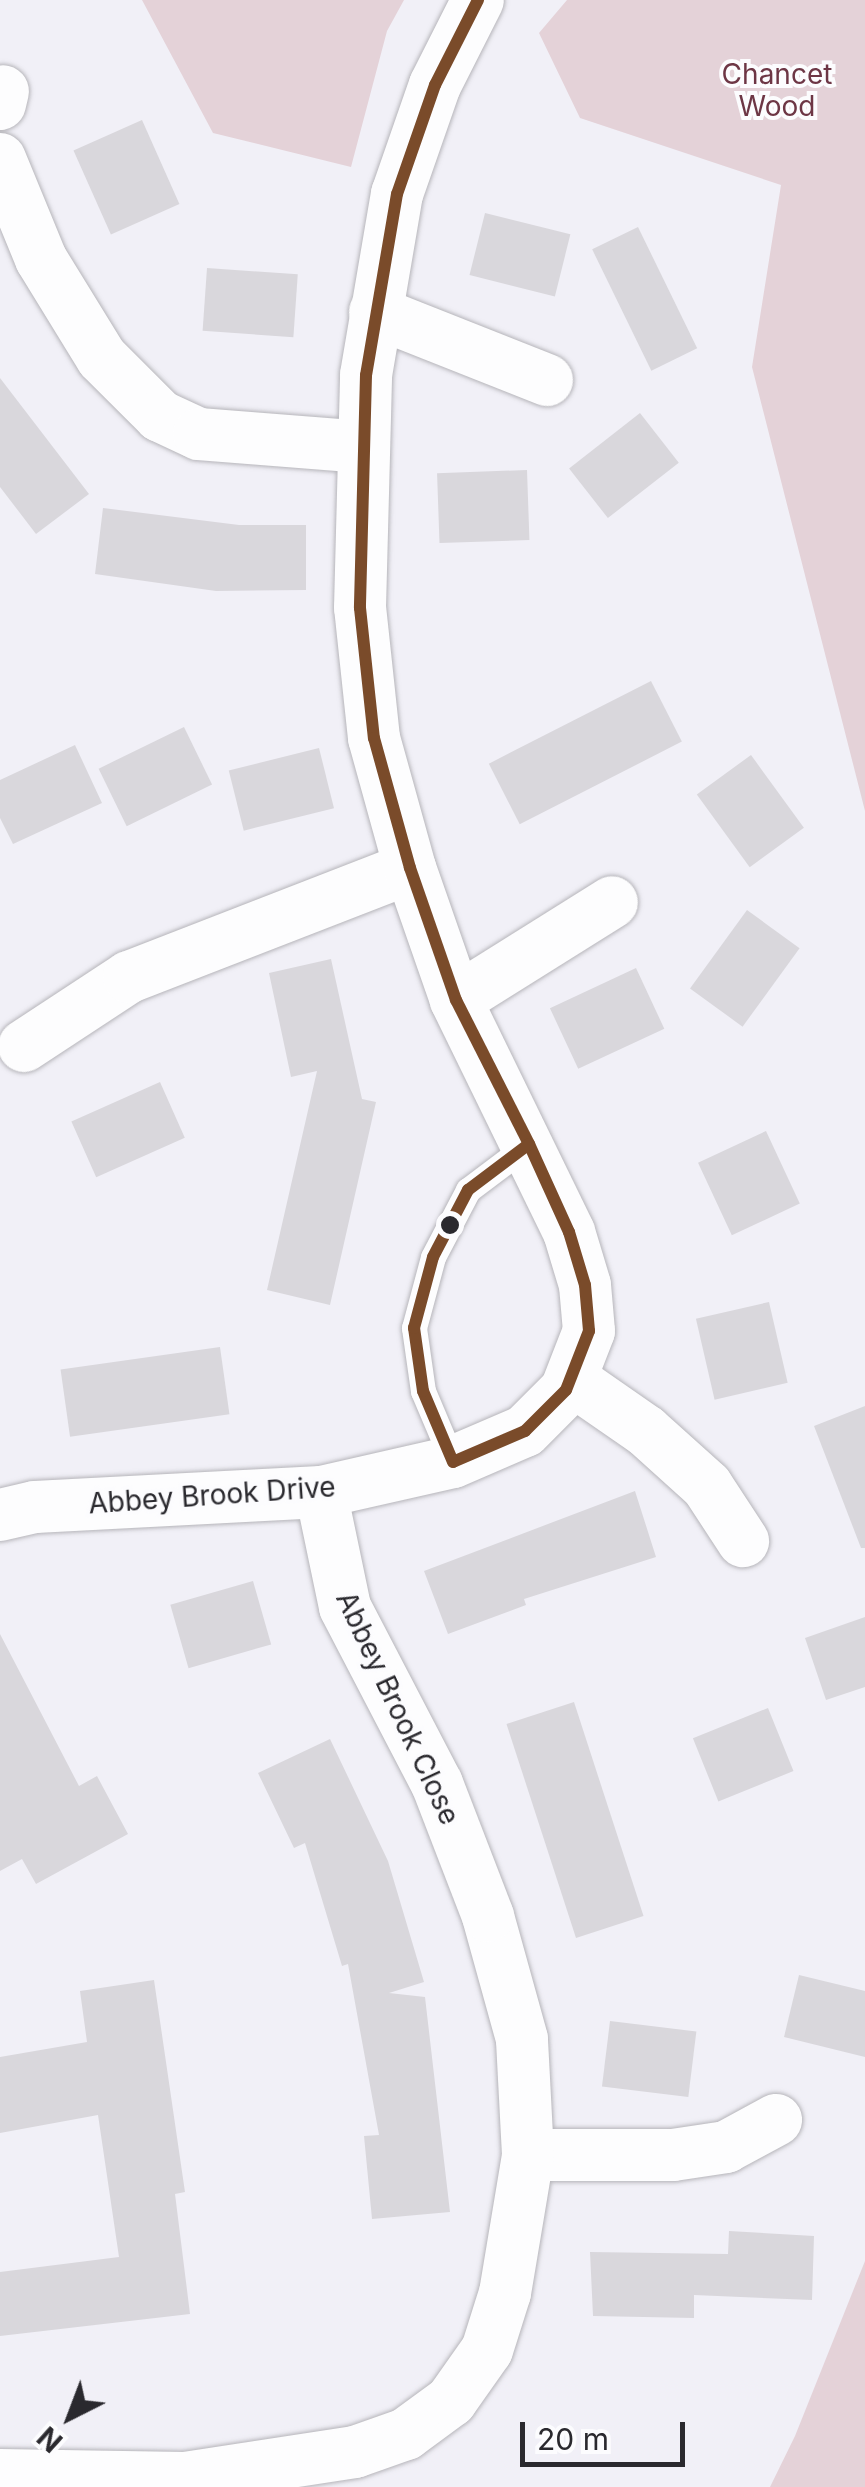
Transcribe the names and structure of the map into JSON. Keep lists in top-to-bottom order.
{
  "streets": {
    "street": ["Abbey Brook Drive", "Abbey Brook Close"]
  },
  "crossings": [
    ["Abbey Brook Drive", "Abbey Brook Close"]
  ],
  "parks": ["Chancet Wood"],
  "scale_bar": "20 m",
  "north": "bottom left"
}
